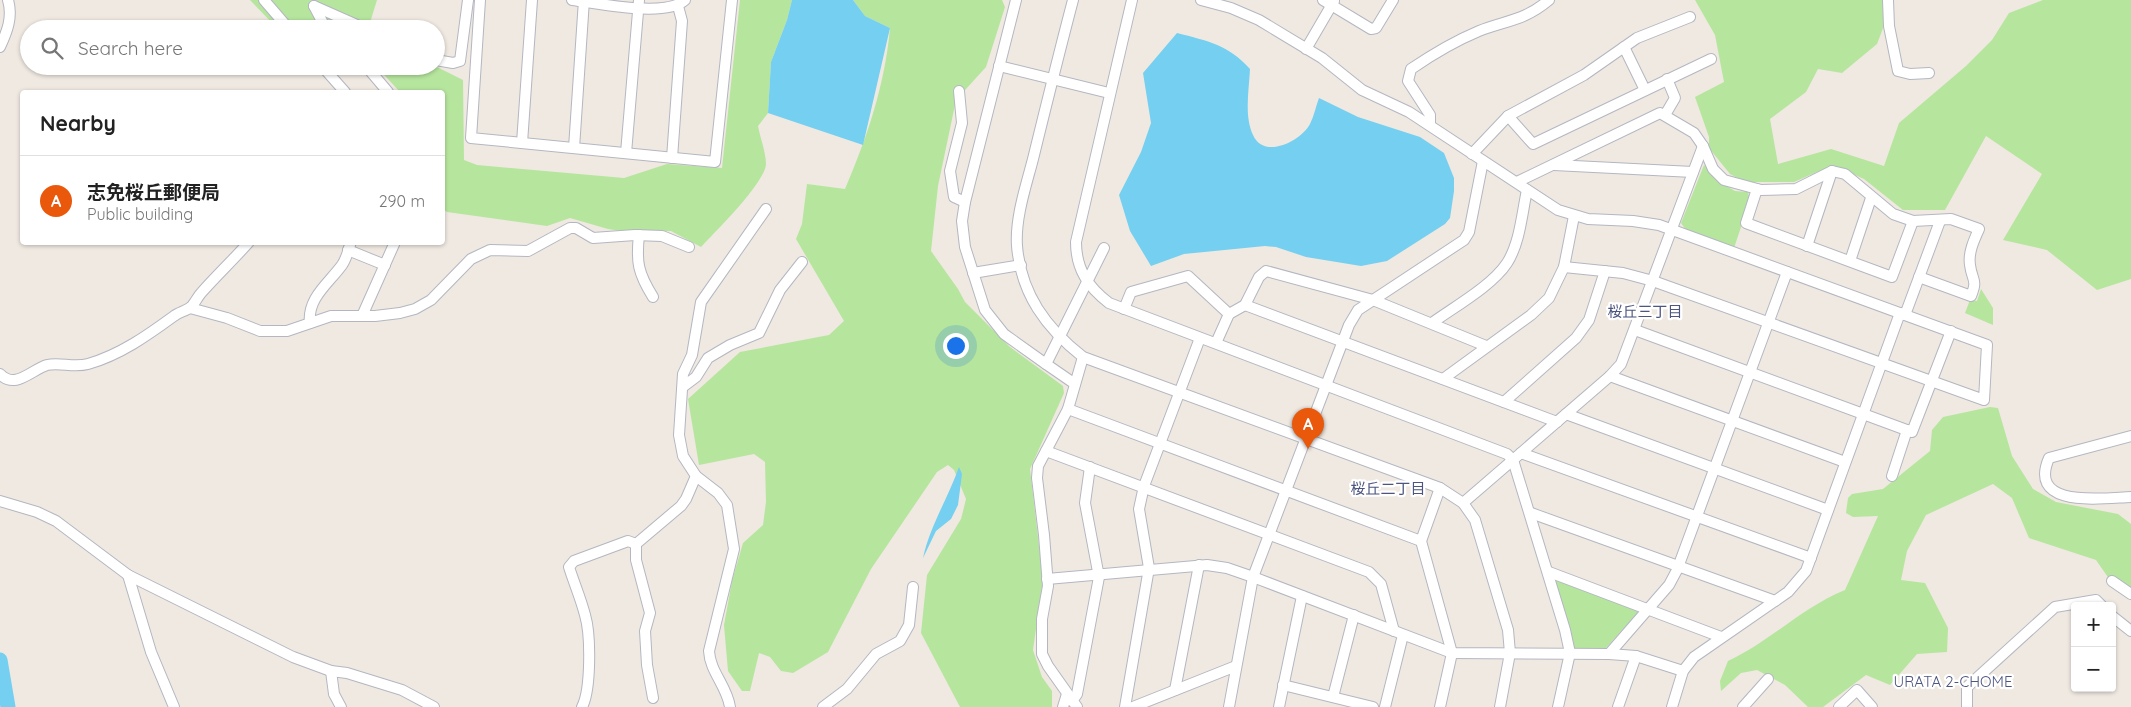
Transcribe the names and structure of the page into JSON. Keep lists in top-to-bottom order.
{
  "districts": ["桜丘三丁目", "桜丘二丁目", "URATA 2-CHOME"],
  "page": {
    "search": "Search here",
    "heading": "Nearby",
    "list": [
      {
        "mark": "A",
        "name": "志免桜丘郵便局",
        "note": "Public building",
        "value": "290 m"
      }
    ],
    "pins": "A",
    "map_buttons": ["+", "−"]
  }
}
